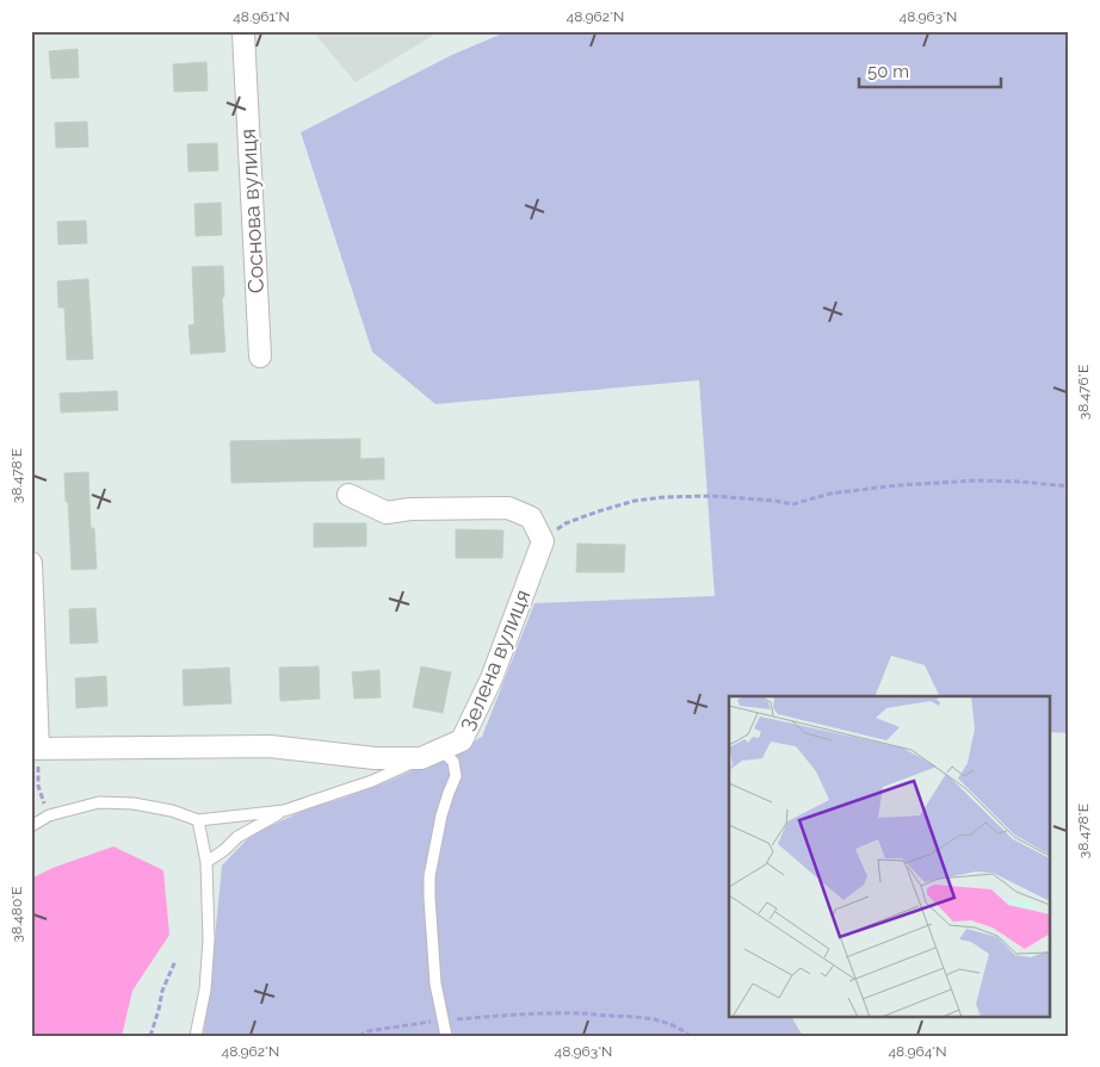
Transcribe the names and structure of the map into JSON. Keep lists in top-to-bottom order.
{
  "streets": {
    "street": ["Соснова вулиця", "Зелена вулиця"]
  },
  "scale_bar": "50 m",
  "coordinates": [
    "48.961°N",
    "48.962°N",
    "48.963°N",
    "38.476°E",
    "38.478°E",
    "38.480°E",
    "48.964°N"
  ]
}
